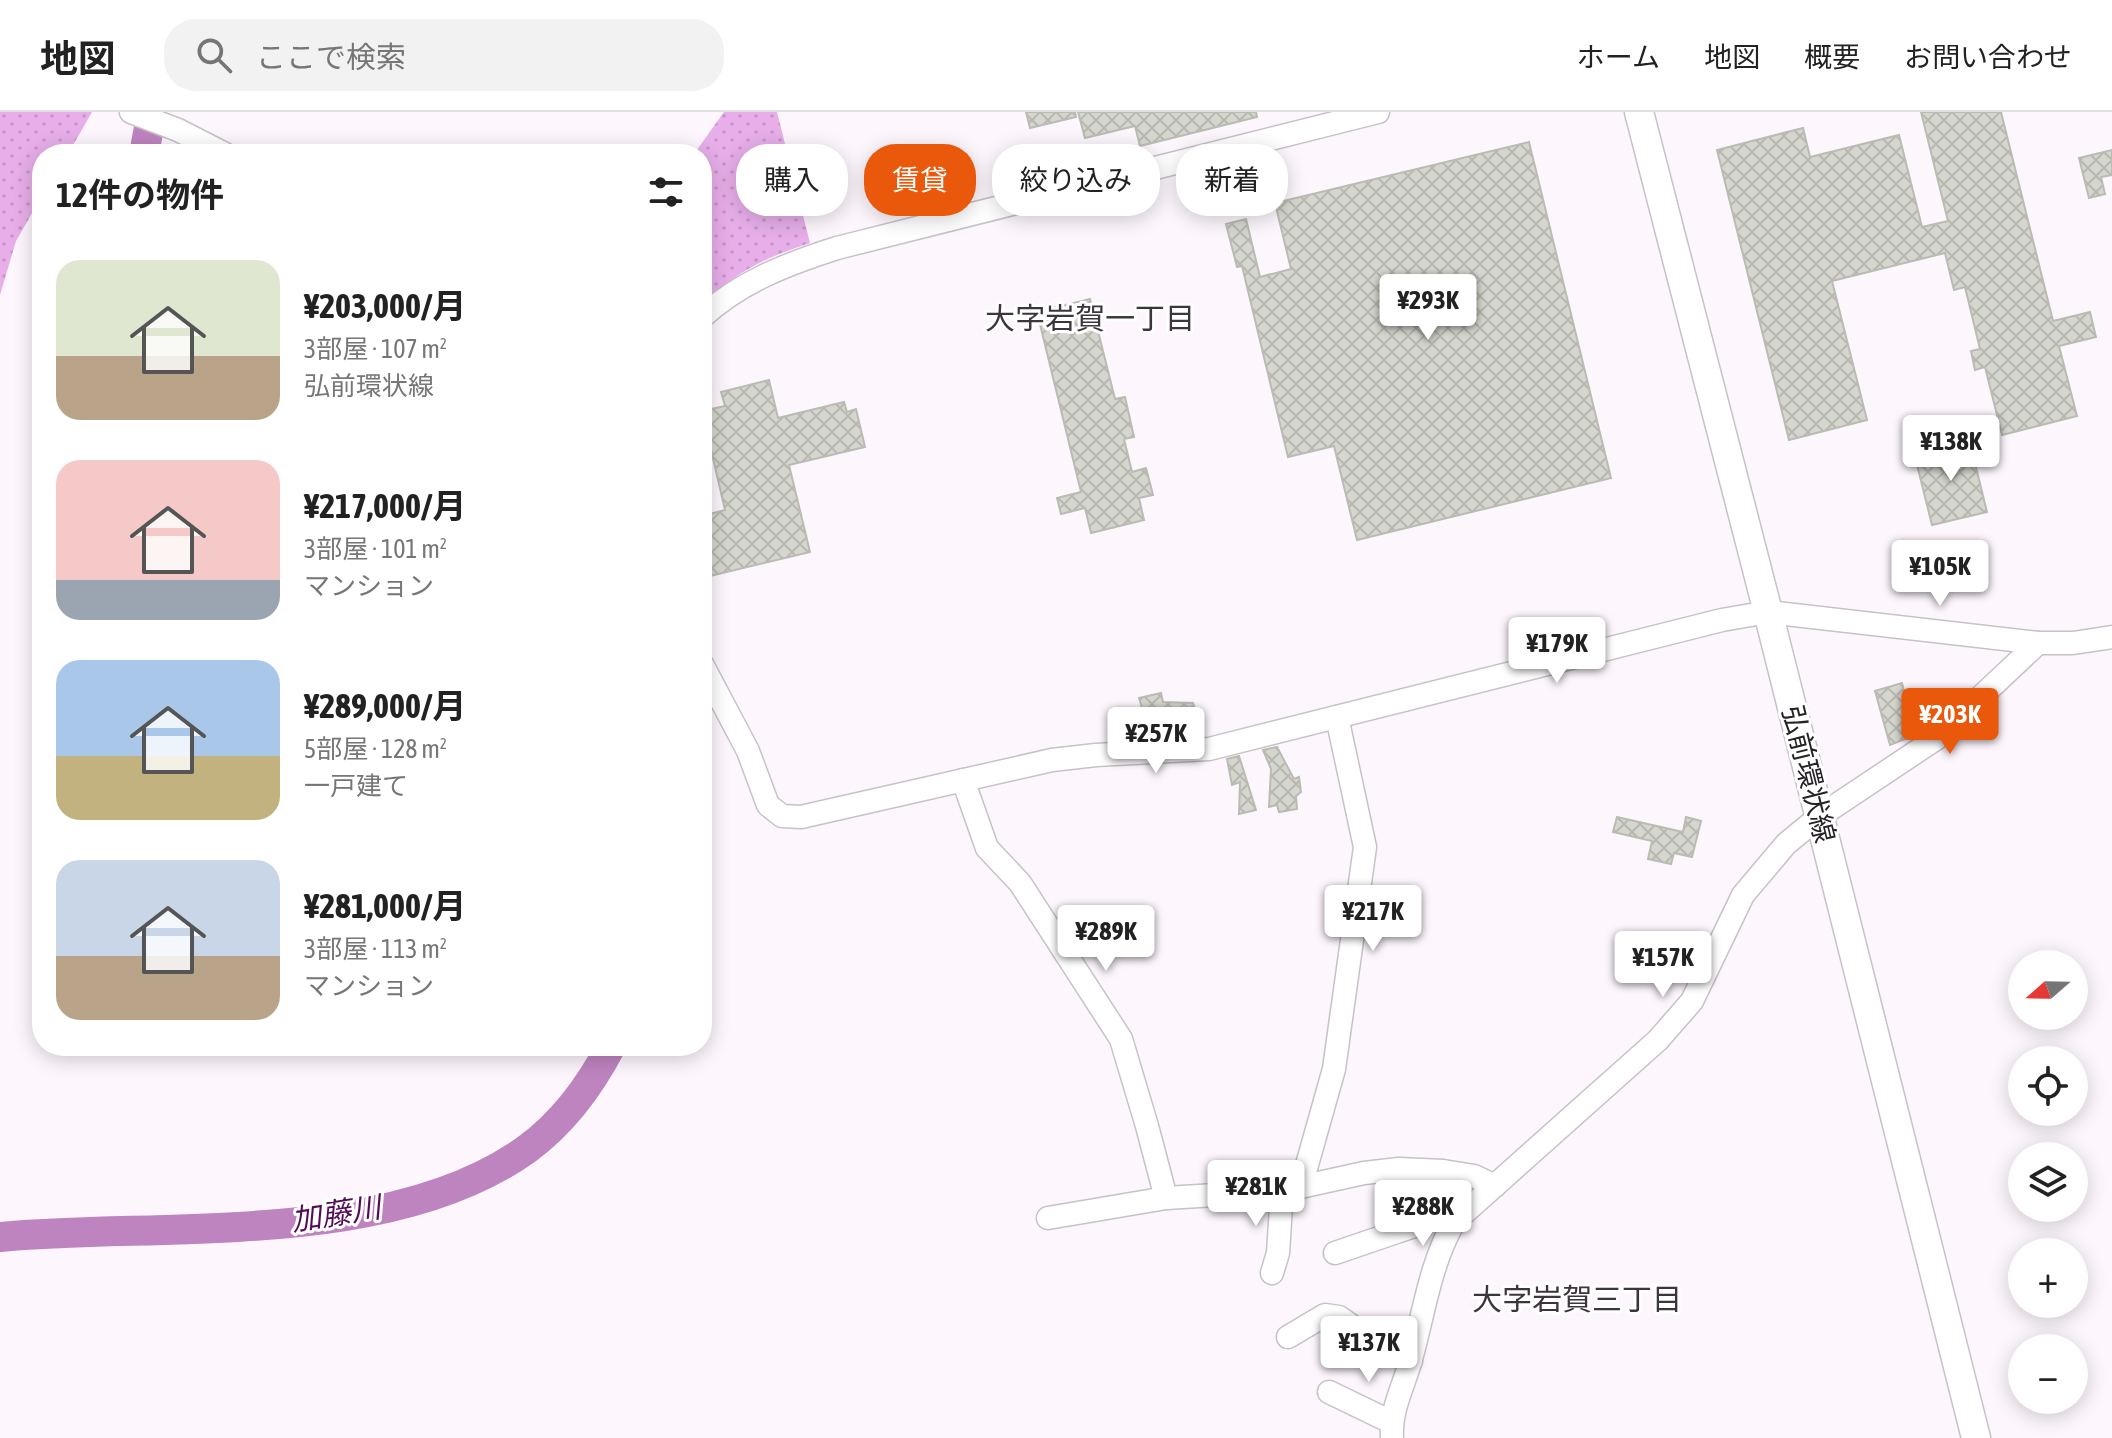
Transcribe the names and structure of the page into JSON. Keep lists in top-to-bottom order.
{
  "streets": {
    "main road": ["弘前環状線"]
  },
  "districts": ["大字岩賀一丁目", "大字岩賀三丁目"],
  "water": ["加藤川"],
  "north": "left",
  "page": {
    "header": "地図",
    "search": "ここで検索",
    "nav": [
      "ホーム",
      "地図",
      "概要",
      "お問い合わせ"
    ],
    "chip": [
      "購入",
      "賃貸",
      "絞り込み",
      "新着"
    ],
    "heading": "12件の物件",
    "list": [
      {
        "name": "¥203,000/月",
        "note": "3部屋 · 107 m² · 弘前環状線"
      },
      {
        "name": "¥217,000/月",
        "note": "3部屋 · 101 m² · マンション"
      },
      {
        "name": "¥289,000/月",
        "note": "5部屋 · 128 m² · 一戸建て"
      },
      {
        "name": "¥281,000/月",
        "note": "3部屋 · 113 m² · マンション"
      }
    ],
    "price": [
      "¥293K",
      "¥138K",
      "¥105K",
      "¥179K",
      "¥203K",
      "¥257K",
      "¥217K",
      "¥289K",
      "¥157K",
      "¥281K",
      "¥288K",
      "¥137K"
    ],
    "map_buttons": ["+", "−"]
  }
}
